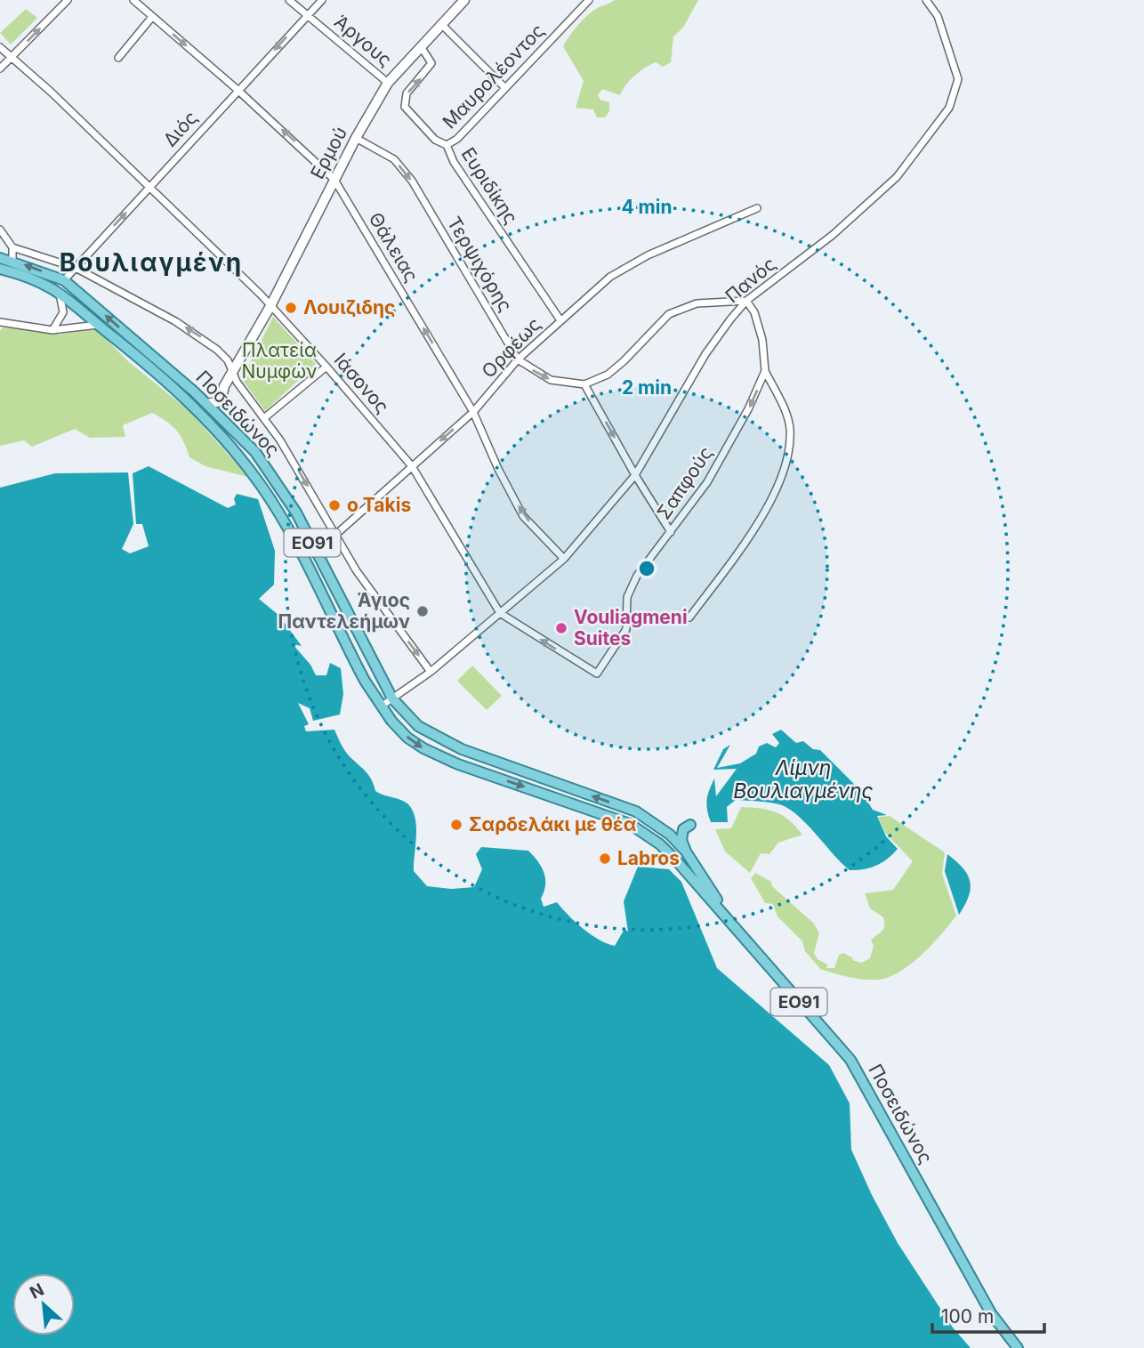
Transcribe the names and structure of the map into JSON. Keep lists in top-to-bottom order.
{
  "streets": {
    "main road": ["Ποσειδώνος", "ΕΟ91"],
    "street": [
      "Άργους",
      "Μαυρολέοντος",
      "Διός",
      "Ερμού",
      "Ευριδίκης",
      "Θάλειας",
      "Τερψιχόρης",
      "Πανός",
      "Ορφέως",
      "Ιάσονος",
      "Σαπφούς"
    ]
  },
  "crossings": [
    ["Άργους", "Διός"],
    ["Άργους", "Ερμού"],
    ["Μαυρολέοντος", "Ευριδίκης"],
    ["Διός", "Θάλειας"],
    ["Διός", "Ιάσονος"],
    ["Διός", "Ποσειδώνος"],
    ["Ερμού", "Ευριδίκης"],
    ["Ερμού", "Θάλειας"],
    ["Ερμού", "Τερψιχόρης"],
    ["Ερμού", "Ιάσονος"],
    ["Ερμού", "Ποσειδώνος"],
    ["Ευριδίκης", "Ορφέως"],
    ["Θάλειας", "Πανός"],
    ["Θάλειας", "Ορφέως"],
    ["Τερψιχόρης", "Ορφέως"],
    ["Πανός", "Ιάσονος"],
    ["Πανός", "Σαπφούς"],
    ["Ορφέως", "Ιάσονος"],
    ["Ορφέως", "Ποσειδώνος"],
    ["Ιάσονος", "Σαπφούς"]
  ],
  "one_way": ["Τερψιχόρης"],
  "districts": ["Βουλιαγμένη"],
  "water": ["Λίμνη Βουλιαγμένης"],
  "parks": ["Πλατεία Νυμφών"],
  "places": [
    "Λουιζιδης",
    "o Takis",
    "Άγιος Παντελεήμων",
    "Vouliagmeni Suites",
    "Σαρδελάκι με θέα",
    "Labros"
  ],
  "scale_bar": "100 m",
  "north": "top left",
  "rings": ["4 min", "2 min"]
}
